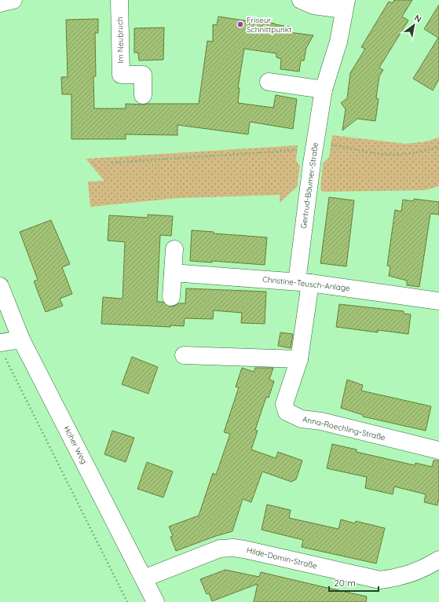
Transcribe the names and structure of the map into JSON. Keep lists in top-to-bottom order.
{
  "streets": {
    "street": [
      "Im Neubruch",
      "Gertrud-Bäumer-Straße",
      "Christine-Teusch-Anlage",
      "Anna-Roechling-Straße",
      "Hoher Weg",
      "Hilde-Domin-Straße"
    ]
  },
  "crossings": [
    ["Gertrud-Bäumer-Straße", "Christine-Teusch-Anlage"],
    ["Gertrud-Bäumer-Straße", "Anna-Roechling-Straße"],
    ["Christine-Teusch-Anlage", "Anna-Roechling-Straße"],
    ["Hoher Weg", "Hilde-Domin-Straße"]
  ],
  "places": ["Friseur Schnittpunkt"],
  "scale_bar": "20 m",
  "north": "top right"
}
